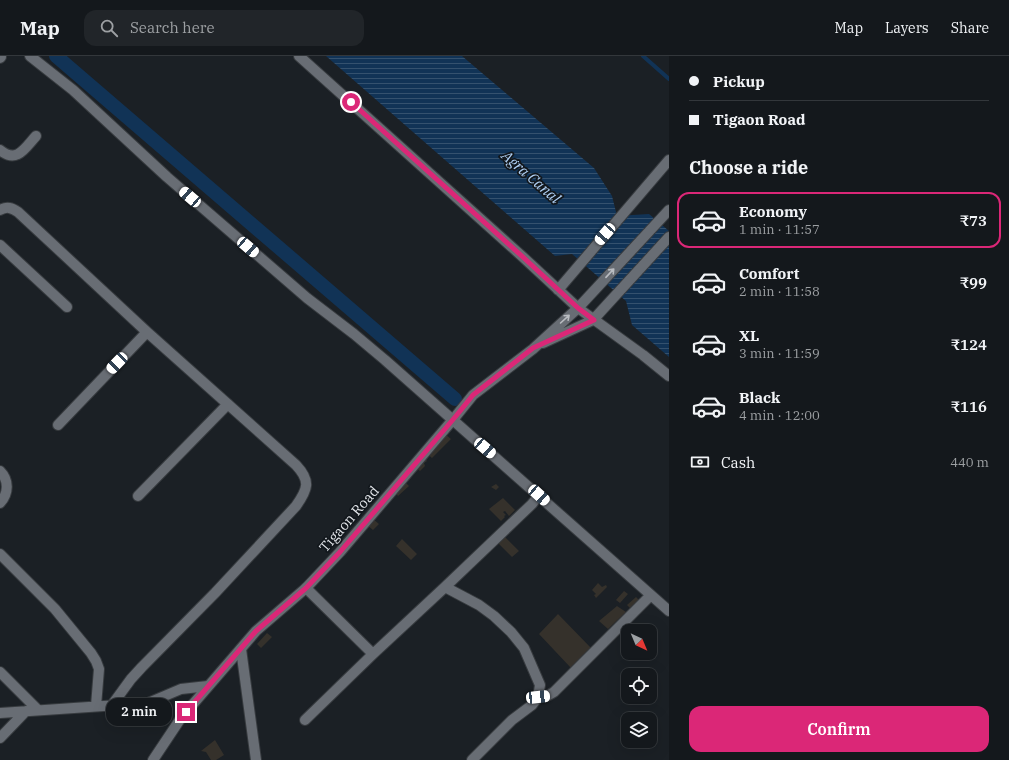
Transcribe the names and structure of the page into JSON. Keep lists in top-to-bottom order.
{
  "streets": {
    "street": ["Tigaon Road"]
  },
  "water": ["Agra Canal"],
  "north": "bottom right",
  "page": {
    "header": "Map",
    "search": "Search here",
    "nav": ["Map", "Layers", "Share"],
    "banner": ["Pickup", "Tigaon Road"],
    "heading": "Choose a ride",
    "list": [
      {
        "name": "Economy",
        "note": "1 min · 11:57",
        "value": "₹73"
      },
      {
        "name": "Comfort",
        "note": "2 min · 11:58",
        "value": "₹99"
      },
      {
        "name": "XL",
        "note": "3 min · 11:59",
        "value": "₹124"
      },
      {
        "name": "Black",
        "note": "4 min · 12:00",
        "value": "₹116"
      }
    ],
    "pay": ["Cash", "440 m"],
    "bubble": "2 min",
    "buttons": "Confirm"
  }
}
